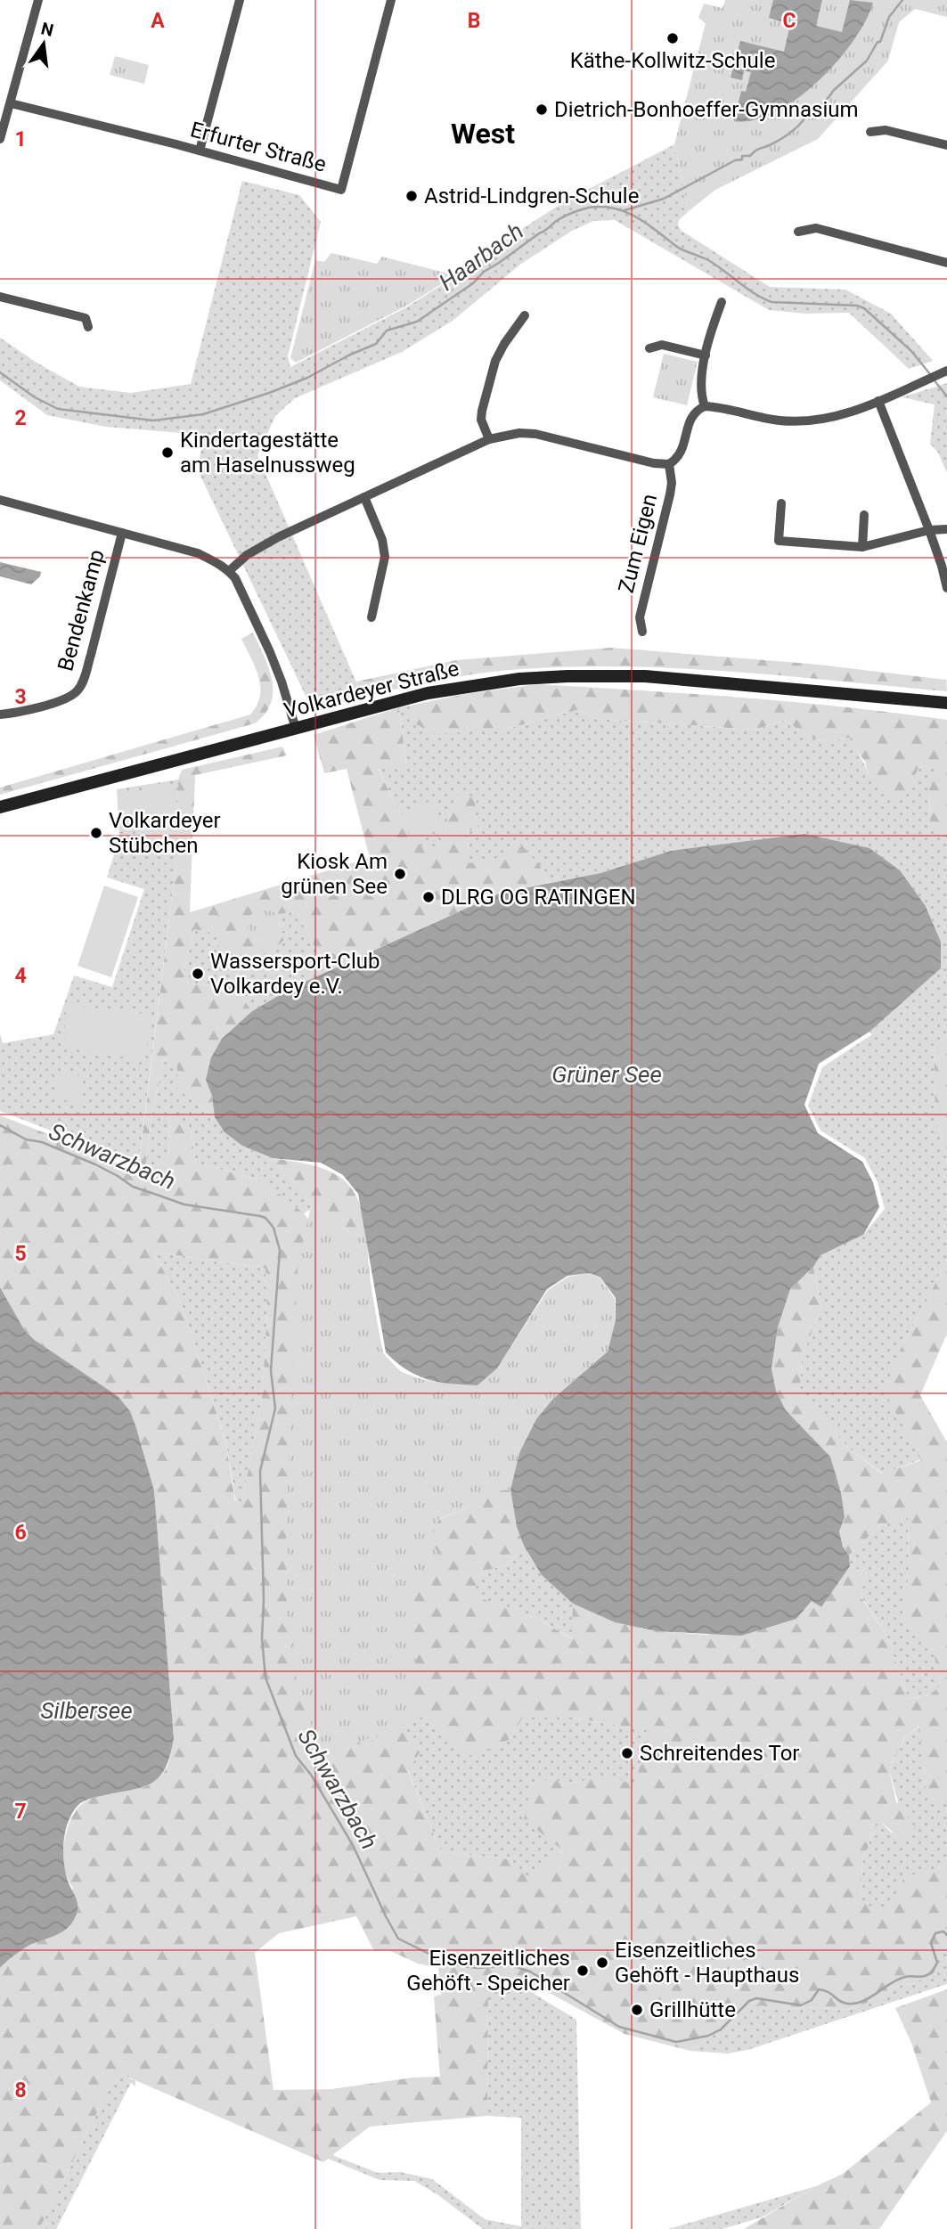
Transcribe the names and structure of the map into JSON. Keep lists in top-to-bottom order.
{
  "streets": {
    "main road": ["Volkardeyer Straße"],
    "street": ["Erfurter Straße", "Zum Eigen", "Bendenkamp"]
  },
  "districts": ["West"],
  "water": [
    "Haarbach",
    "Grüner See",
    "Schwarzbach",
    "Silbersee"
  ],
  "places": [
    "Käthe-Kollwitz-Schule",
    "Dietrich-Bonhoeffer-Gymnasium",
    "Astrid-Lindgren-Schule",
    "Kindertagestätte am Haselnussweg",
    "Volkardeyer Stübchen",
    "Kiosk Am grünen See",
    "DLRG OG RATINGEN",
    "Wassersport-Club Volkardey e.V.",
    "Schreitendes Tor",
    "Eisenzeitliches Gehöft - Haupthaus",
    "Eisenzeitliches Gehöft - Speicher",
    "Grillhütte"
  ],
  "north": "top",
  "grid": {
    "columns": ["A", "B", "C"],
    "rows": [
      "1",
      "2",
      "3",
      "4",
      "5",
      "6",
      "7",
      "8"
    ]
  }
}
